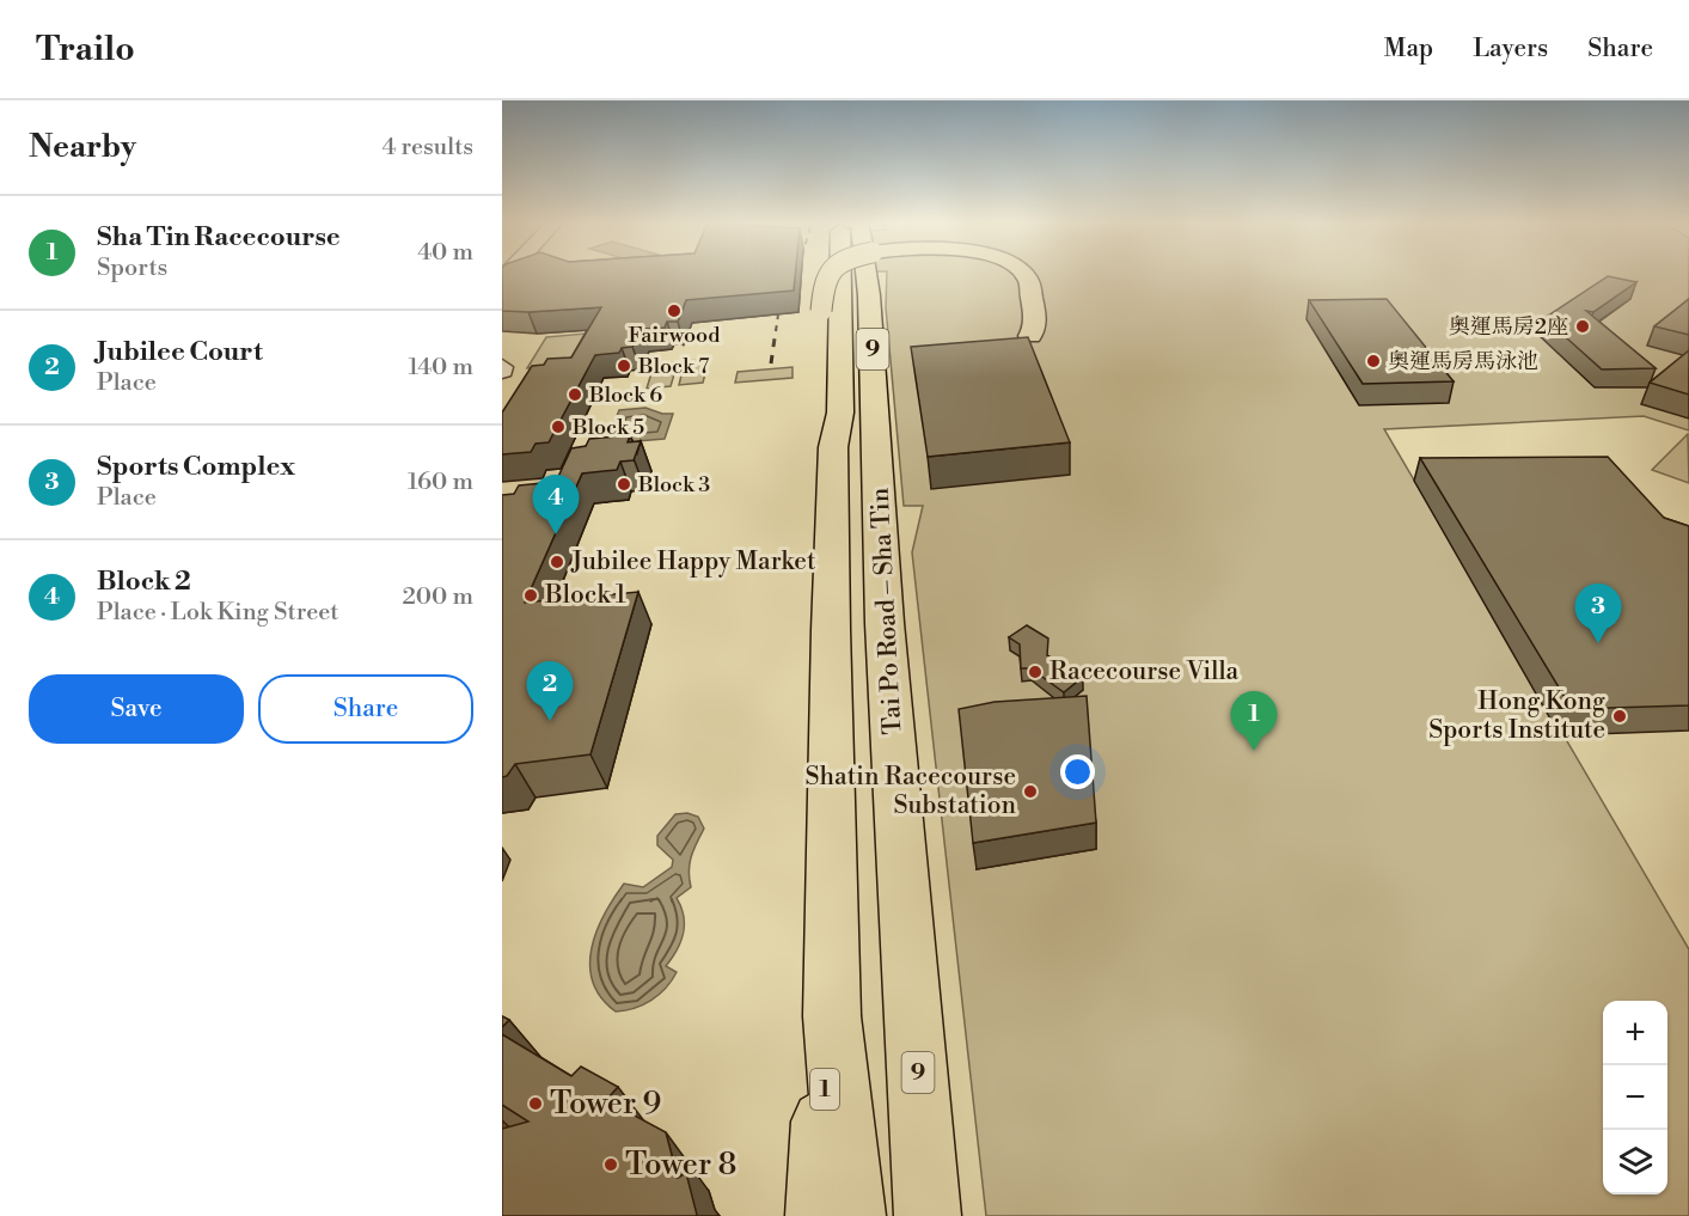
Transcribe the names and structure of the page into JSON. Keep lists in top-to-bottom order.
{
  "streets": {
    "highway": ["9", "Tai Po Road – Sha Tin", "1"]
  },
  "crossings": [
    ["Tai Po Road – Sha Tin", "1"]
  ],
  "places": [
    "Fairwood",
    "奧運馬房2座",
    "奧運馬房馬泳池",
    "Block 7",
    "Block 6",
    "Block 5",
    "Block 3",
    "Jubilee Happy Market",
    "Block 1",
    "Racecourse Villa",
    "Hong Kong Sports Institute",
    "Shatin Racecourse Substation",
    "Tower 9",
    "Tower 8"
  ],
  "page": {
    "header": "Trailo",
    "nav": ["Map", "Layers", "Share"],
    "heading": ["Nearby", "4 results"],
    "list": [
      {
        "mark": "1",
        "name": "Sha Tin Racecourse",
        "note": "Sports",
        "value": "40 m"
      },
      {
        "mark": "2",
        "name": "Jubilee Court",
        "note": "Place",
        "value": "140 m"
      },
      {
        "mark": "3",
        "name": "Sports Complex",
        "note": "Place",
        "value": "160 m"
      },
      {
        "mark": "4",
        "name": "Block 2",
        "note": "Place · Lok King Street",
        "value": "200 m"
      }
    ],
    "pins": [
      "4",
      "3",
      "2",
      "1"
    ],
    "buttons": ["Save", "Share"],
    "map_buttons": ["+", "−"]
  }
}
